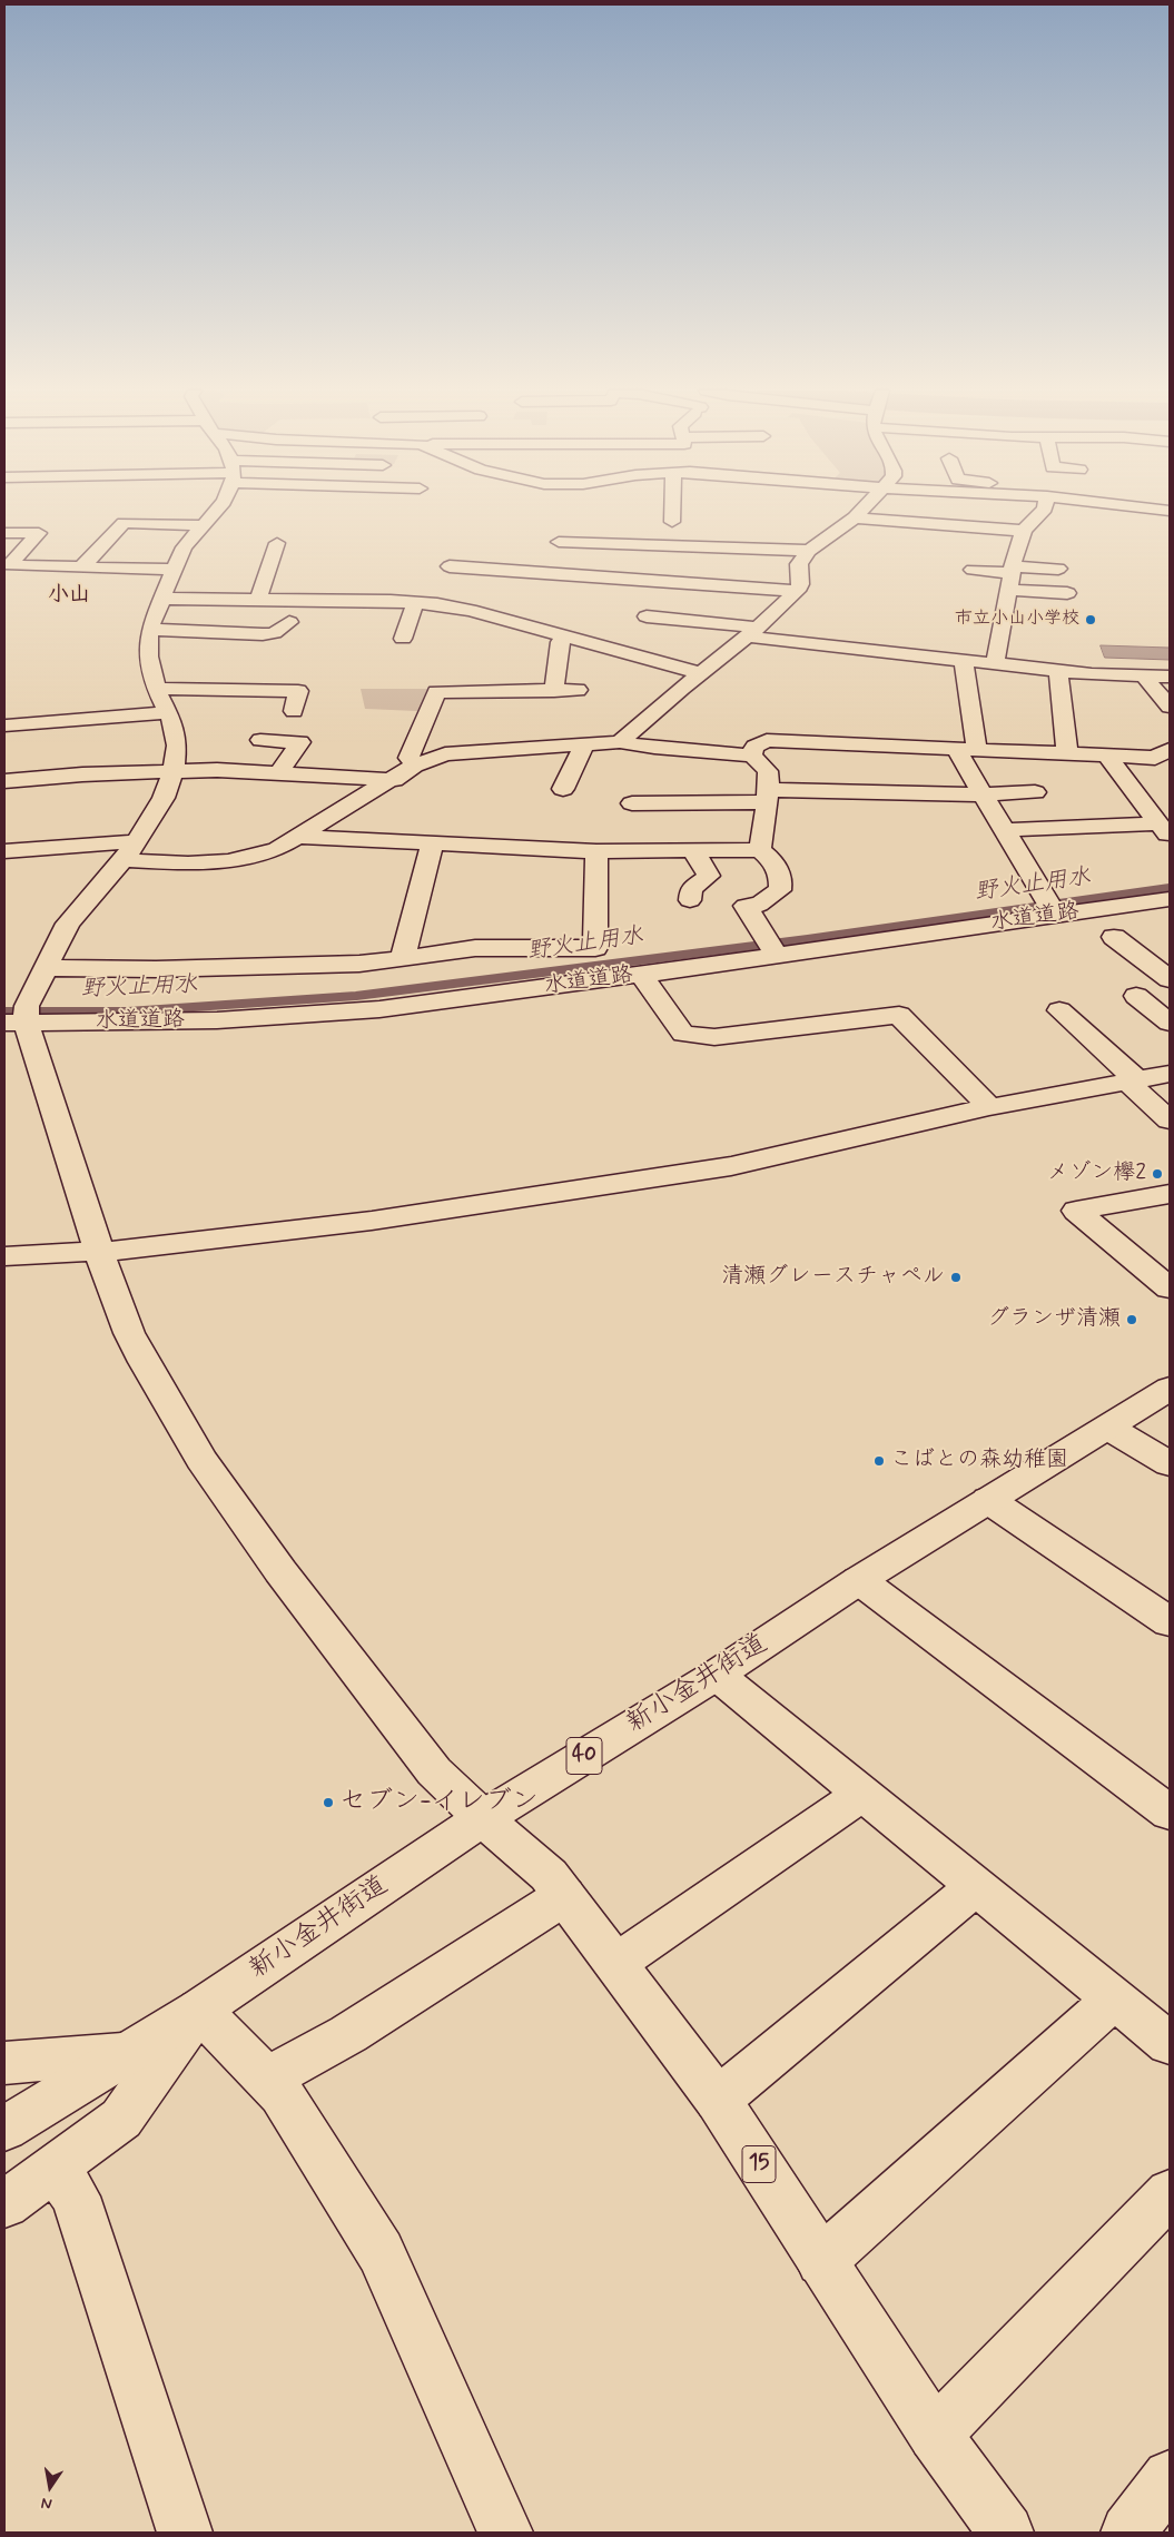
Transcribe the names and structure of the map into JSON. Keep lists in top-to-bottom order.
{
  "streets": {
    "street": [
      "水道道路",
      "新小金井街道",
      "40",
      "15"
    ]
  },
  "crossings": [
    ["新小金井街道", "15"]
  ],
  "districts": ["小山"],
  "water": ["野火止用水"],
  "places": [
    "市立小山小学校",
    "メゾン欅2",
    "清瀬グレースチャペル",
    "グランザ清瀬",
    "こばとの森幼稚園",
    "セブン-イレブン"
  ],
  "north": "bottom"
}
